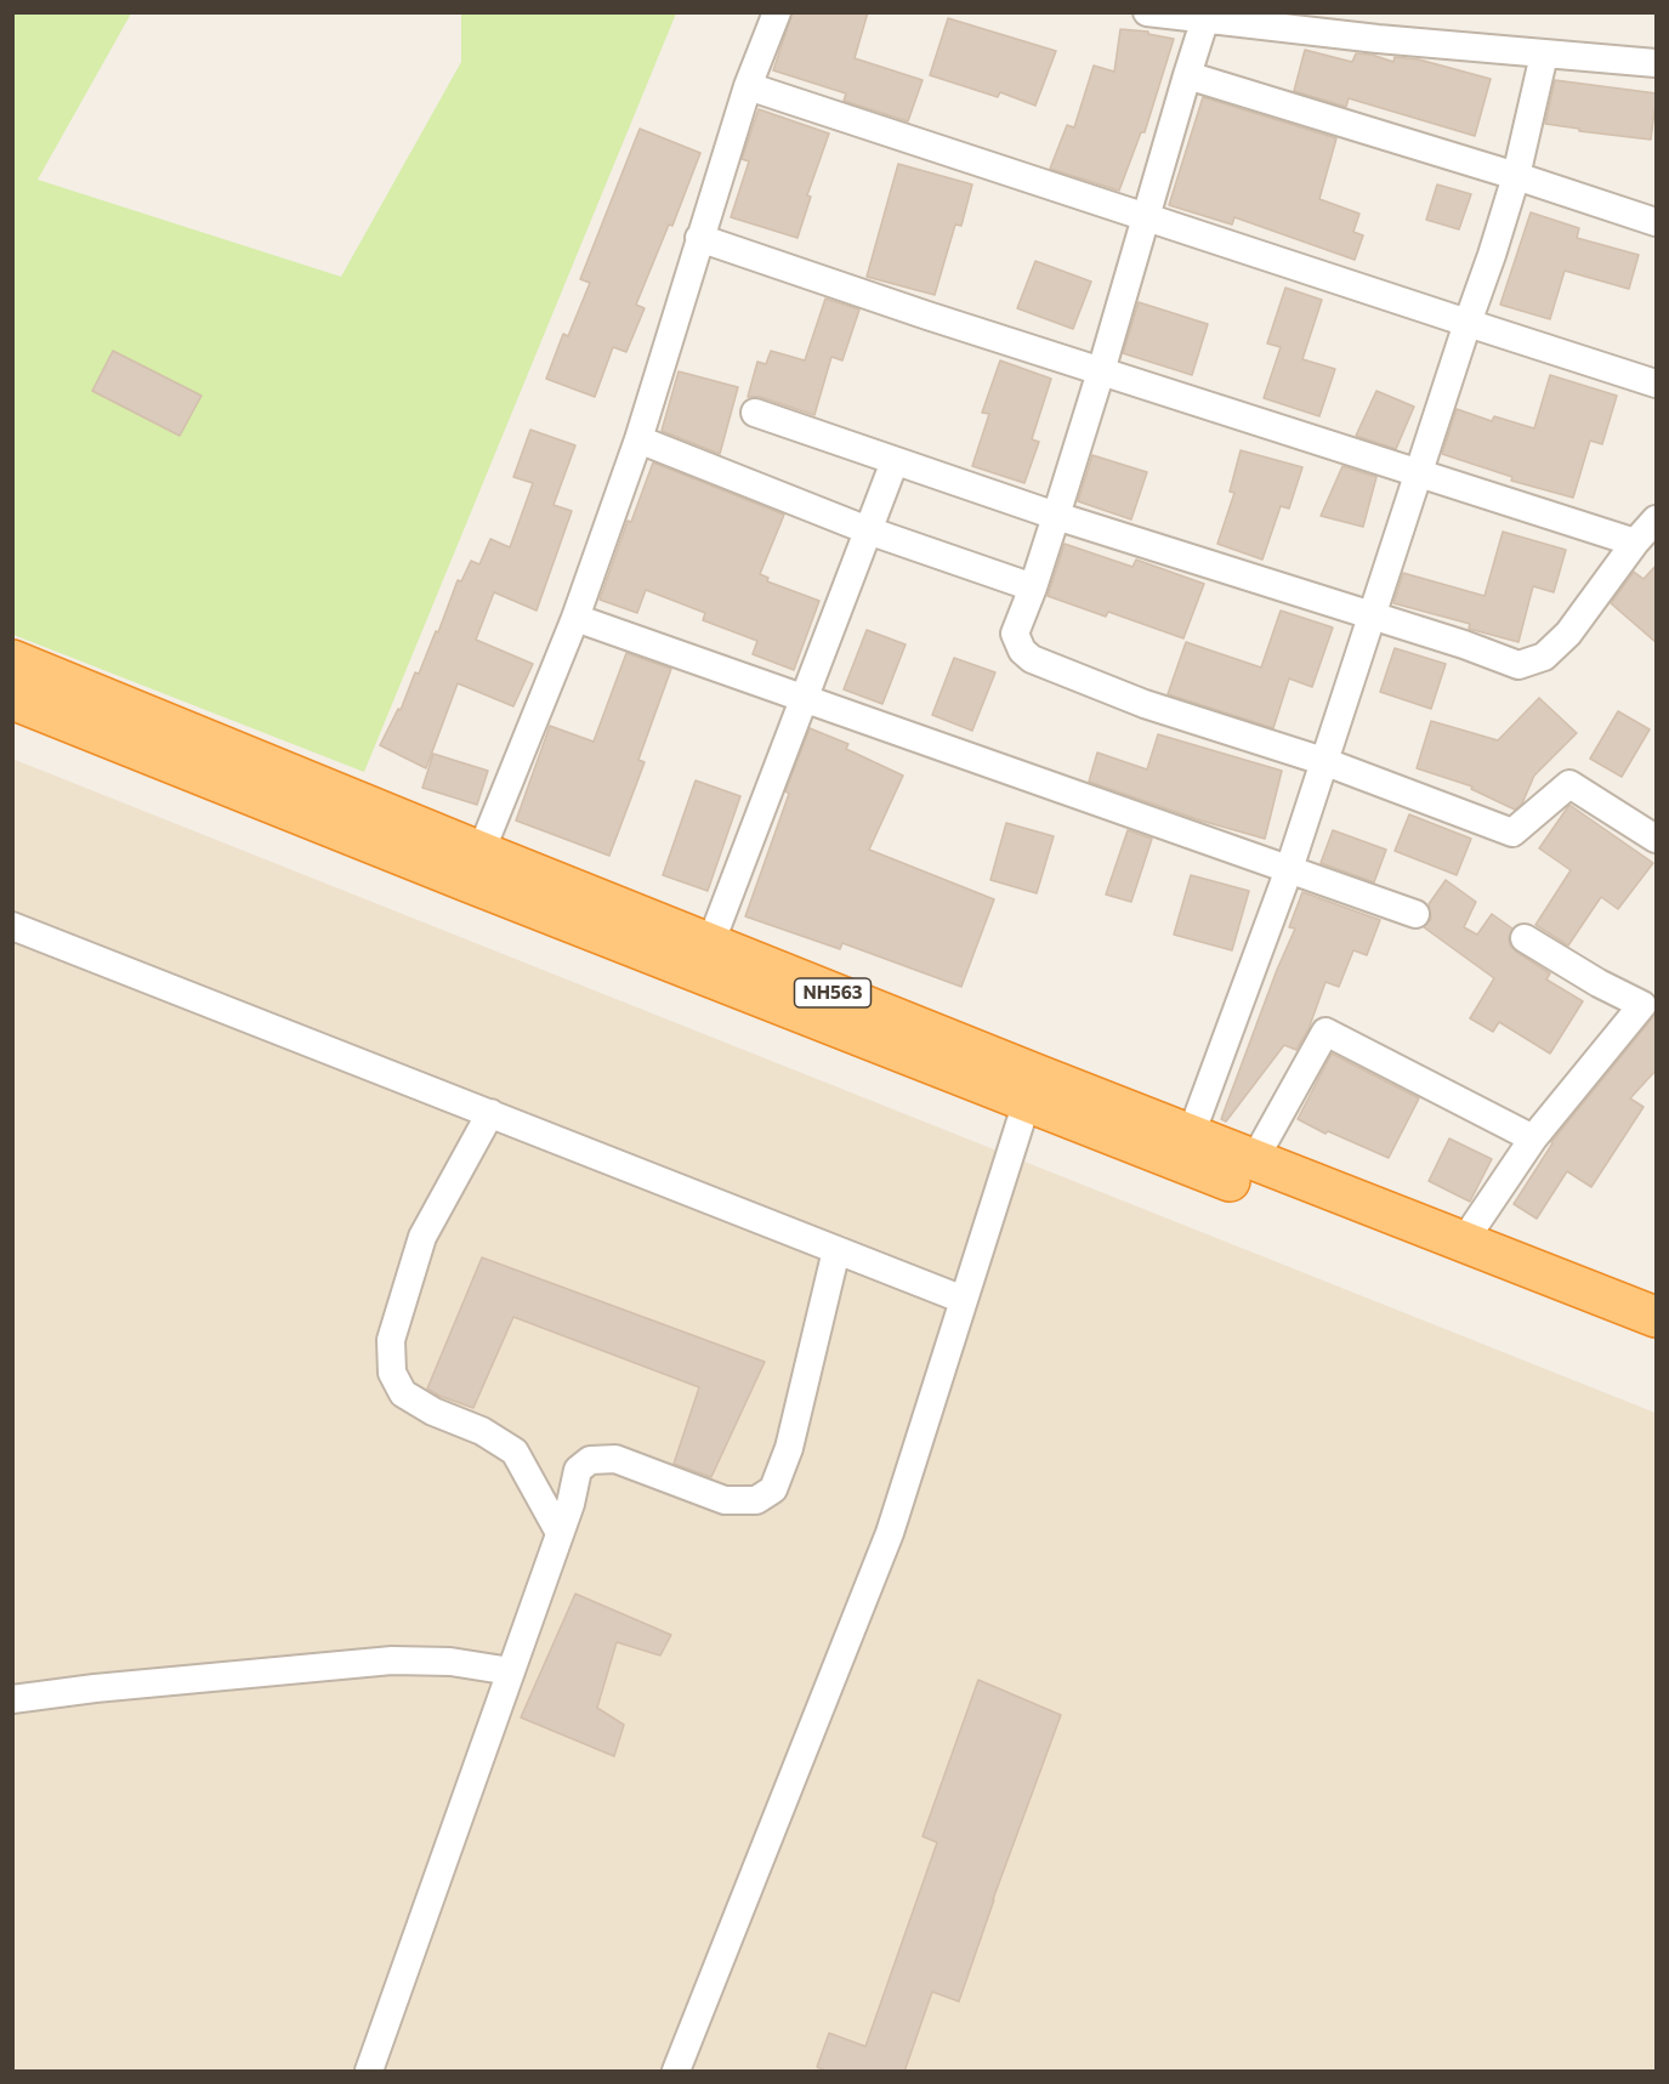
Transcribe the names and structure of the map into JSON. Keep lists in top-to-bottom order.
{
  "streets": {
    "highway": ["NH563"]
  }
}
